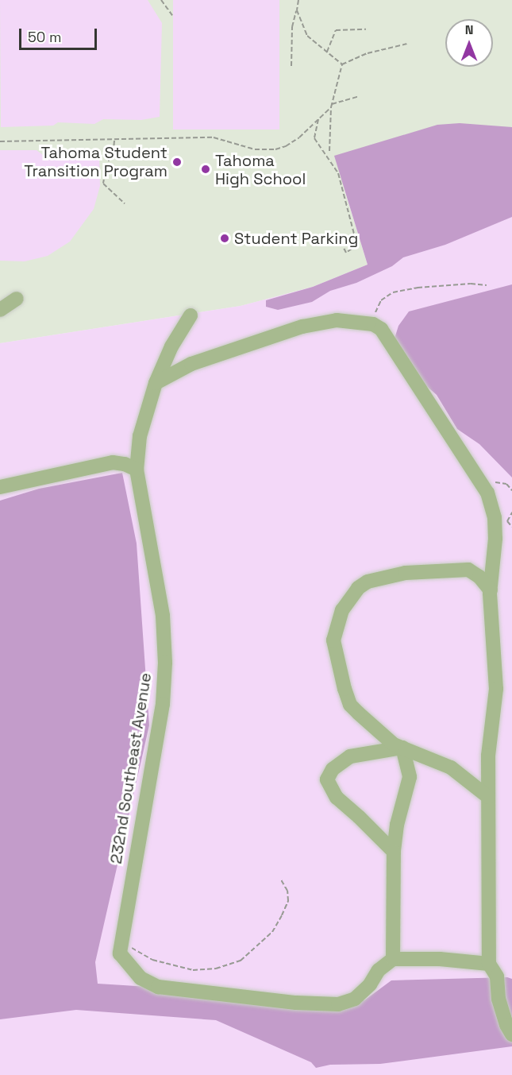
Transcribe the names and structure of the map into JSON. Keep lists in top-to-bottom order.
{
  "streets": {
    "street": ["232nd Southeast Avenue"]
  },
  "places": ["Tahoma Student Transition Program", "Tahoma High School", "Student Parking"],
  "scale_bar": "50 m",
  "north": "top"
}
